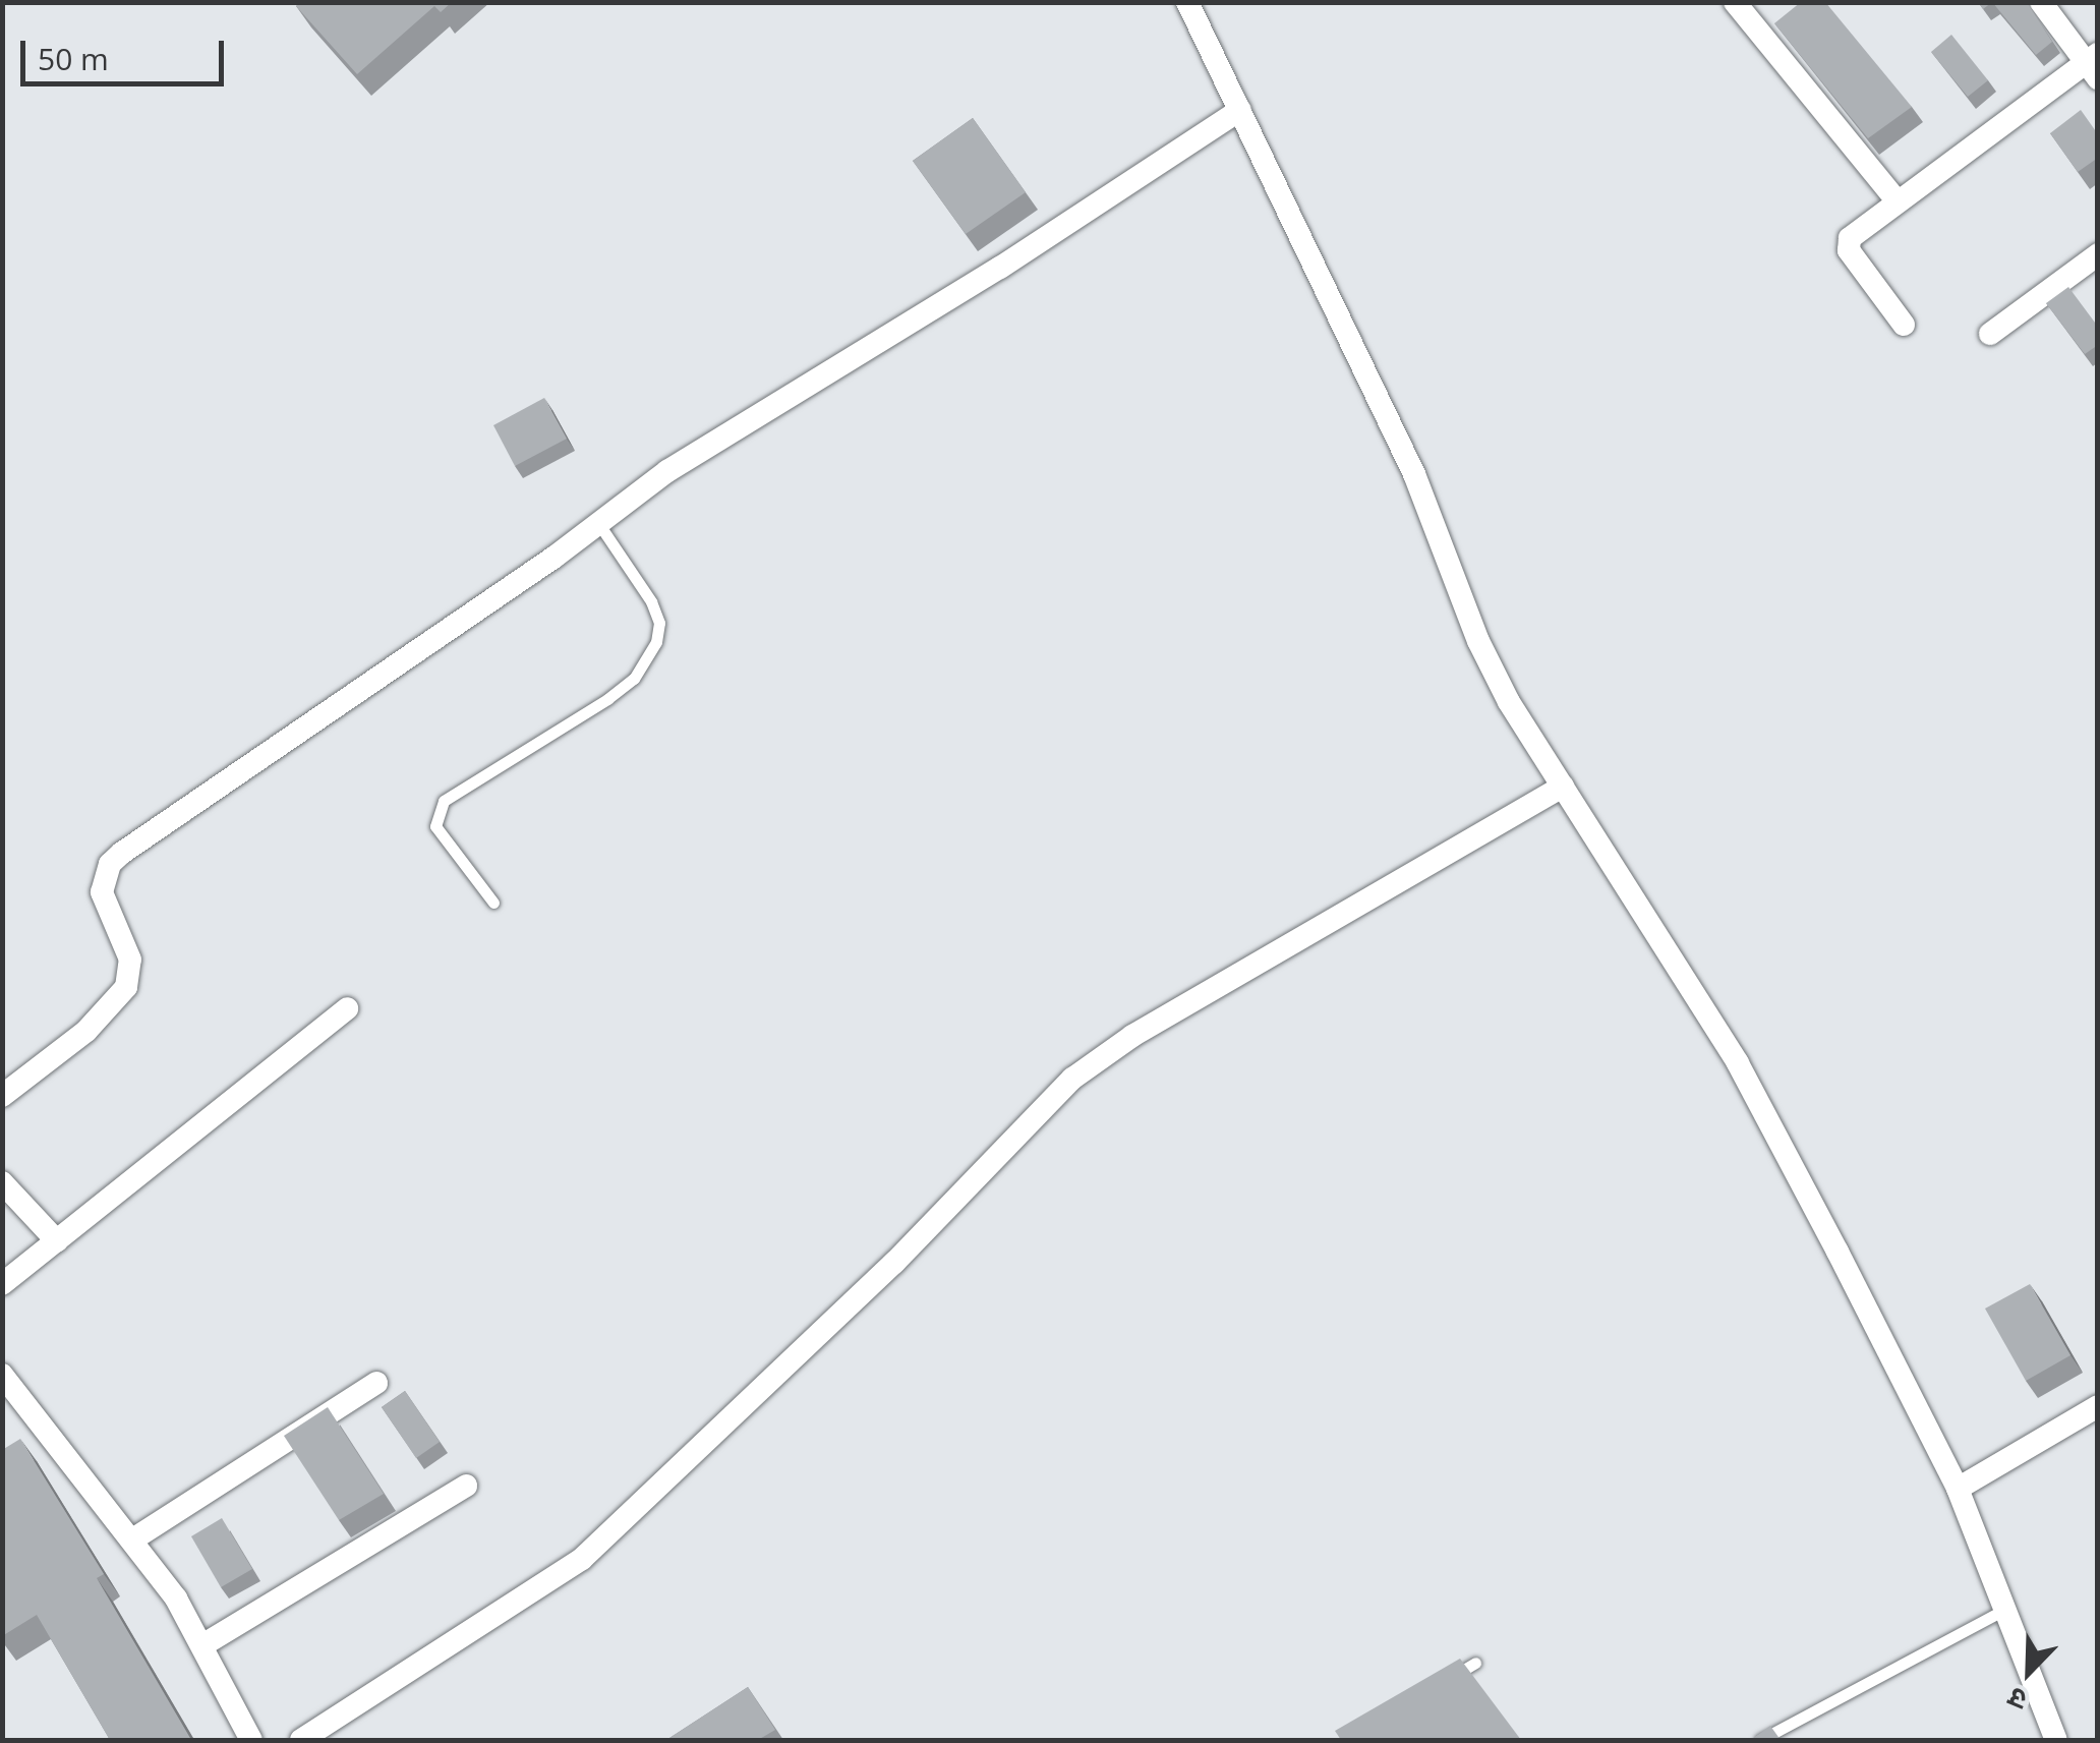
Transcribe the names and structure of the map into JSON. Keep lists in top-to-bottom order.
{
  "scale_bar": "50 m",
  "north": "bottom left"
}
